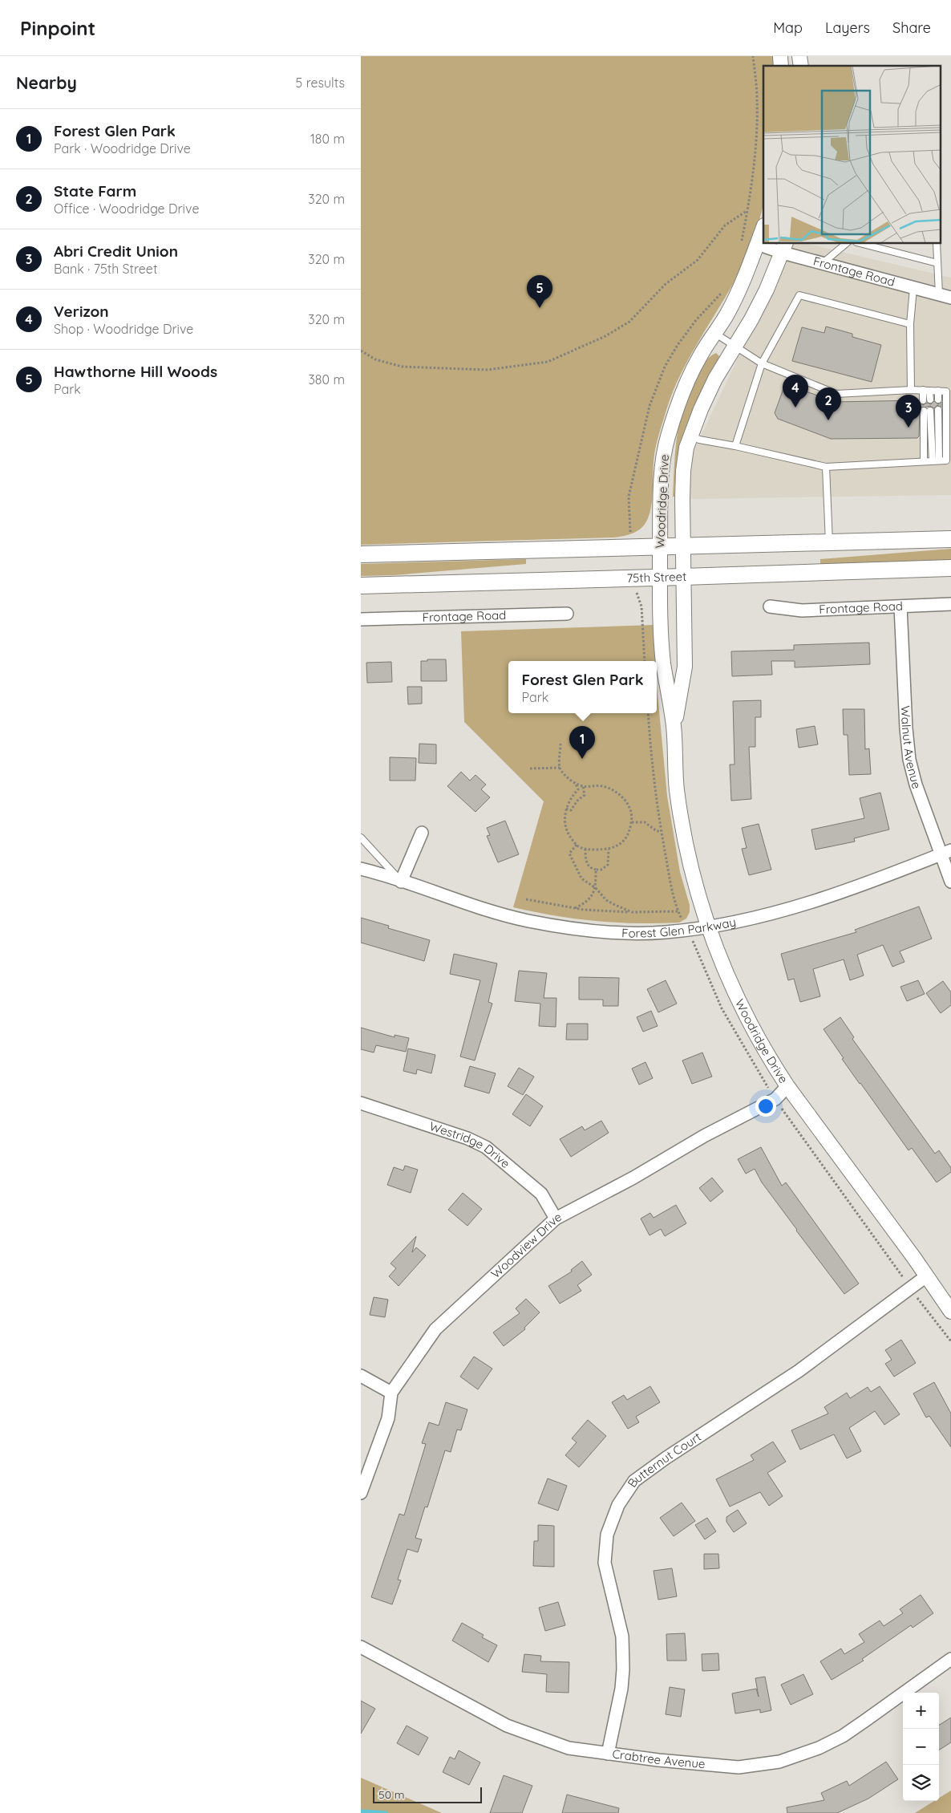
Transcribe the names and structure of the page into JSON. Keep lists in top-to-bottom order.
{
  "streets": {
    "main road": ["75th Street"],
    "street": [
      "Frontage Road",
      "Woodridge Drive",
      "Walnut Avenue",
      "Forest Glen Parkway",
      "Westridge Drive",
      "Woodview Drive",
      "Butternut Court",
      "Crabtree Avenue"
    ]
  },
  "crossings": [
    ["Frontage Road", "Woodridge Drive"],
    ["Frontage Road", "Walnut Avenue"],
    ["Woodridge Drive", "75th Street"],
    ["Woodridge Drive", "Forest Glen Parkway"],
    ["Woodridge Drive", "Woodview Drive"],
    ["Woodridge Drive", "Butternut Court"],
    ["Walnut Avenue", "Forest Glen Parkway"],
    ["Westridge Drive", "Woodview Drive"],
    ["Butternut Court", "Crabtree Avenue"]
  ],
  "scale_bar": "50 m",
  "page": {
    "header": "Pinpoint",
    "nav": ["Map", "Layers", "Share"],
    "heading": ["Nearby", "5 results"],
    "list": [
      {
        "mark": "1",
        "name": "Forest Glen Park",
        "note": "Park · Woodridge Drive",
        "value": "180 m"
      },
      {
        "mark": "2",
        "name": "State Farm",
        "note": "Office · Woodridge Drive",
        "value": "320 m"
      },
      {
        "mark": "3",
        "name": "Abri Credit Union",
        "note": "Bank · 75th Street",
        "value": "320 m"
      },
      {
        "mark": "4",
        "name": "Verizon",
        "note": "Shop · Woodridge Drive",
        "value": "320 m"
      },
      {
        "mark": "5",
        "name": "Hawthorne Hill Woods",
        "note": "Park",
        "value": "380 m"
      }
    ],
    "pins": [
      "5",
      "4",
      "2",
      "3",
      "1"
    ],
    "popup": ["Forest Glen Park", "Park"],
    "map_buttons": ["+", "−"],
    "scale": "50 m"
  }
}
